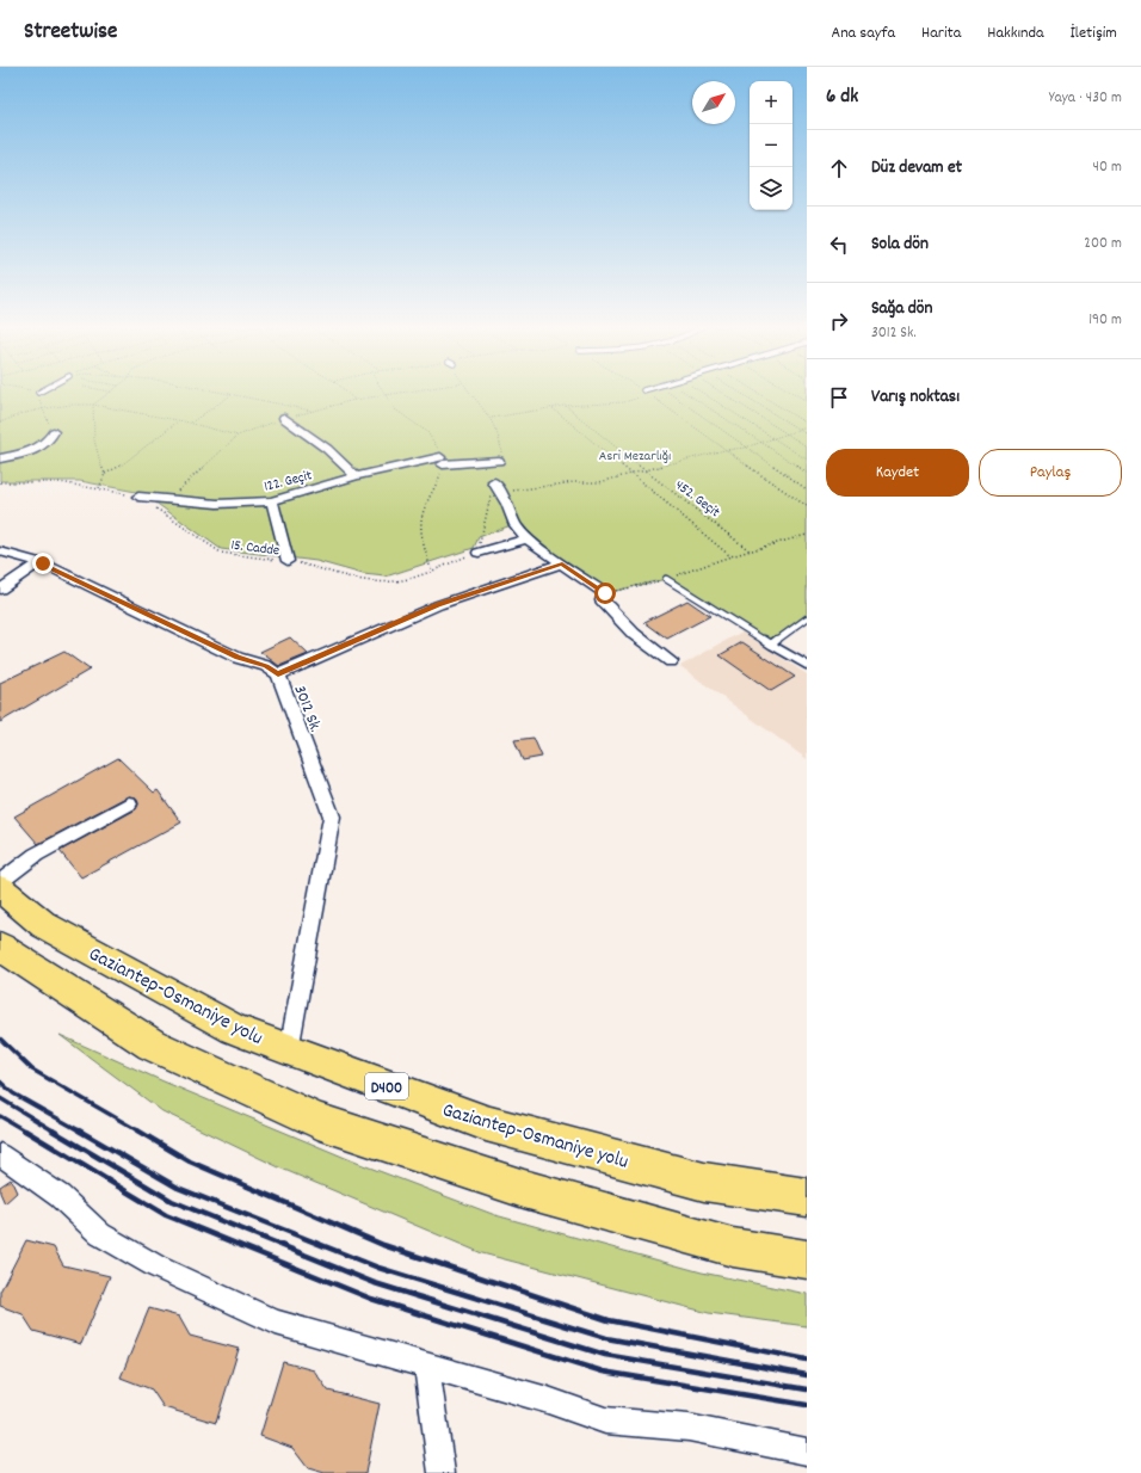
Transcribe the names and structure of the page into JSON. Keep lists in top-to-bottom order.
{
  "streets": {
    "highway": ["Gaziantep-Osmaniye yolu", "D400"],
    "street": ["122. Geçit", "3012 Sk."],
    "path": ["452. Geçit", "15. Cadde"]
  },
  "crossings": [
    ["122. Geçit", "15. Cadde"],
    ["3012 Sk.", "Gaziantep-Osmaniye yolu"]
  ],
  "parks": ["Asri Mezarlığı"],
  "north": "top right",
  "page": {
    "header": "Streetwise",
    "nav": [
      "Ana sayfa",
      "Harita",
      "Hakkında",
      "İletişim"
    ],
    "heading": ["6 dk", "Yaya · 430 m"],
    "map_buttons": ["+", "−"],
    "list": [
      ["Düz devam et", "40 m"],
      ["Sola dön", "200 m"],
      ["Sağa dön", "3012 Sk.", "190 m"],
      "Varış noktası"
    ],
    "buttons": ["Kaydet", "Paylaş"]
  }
}
